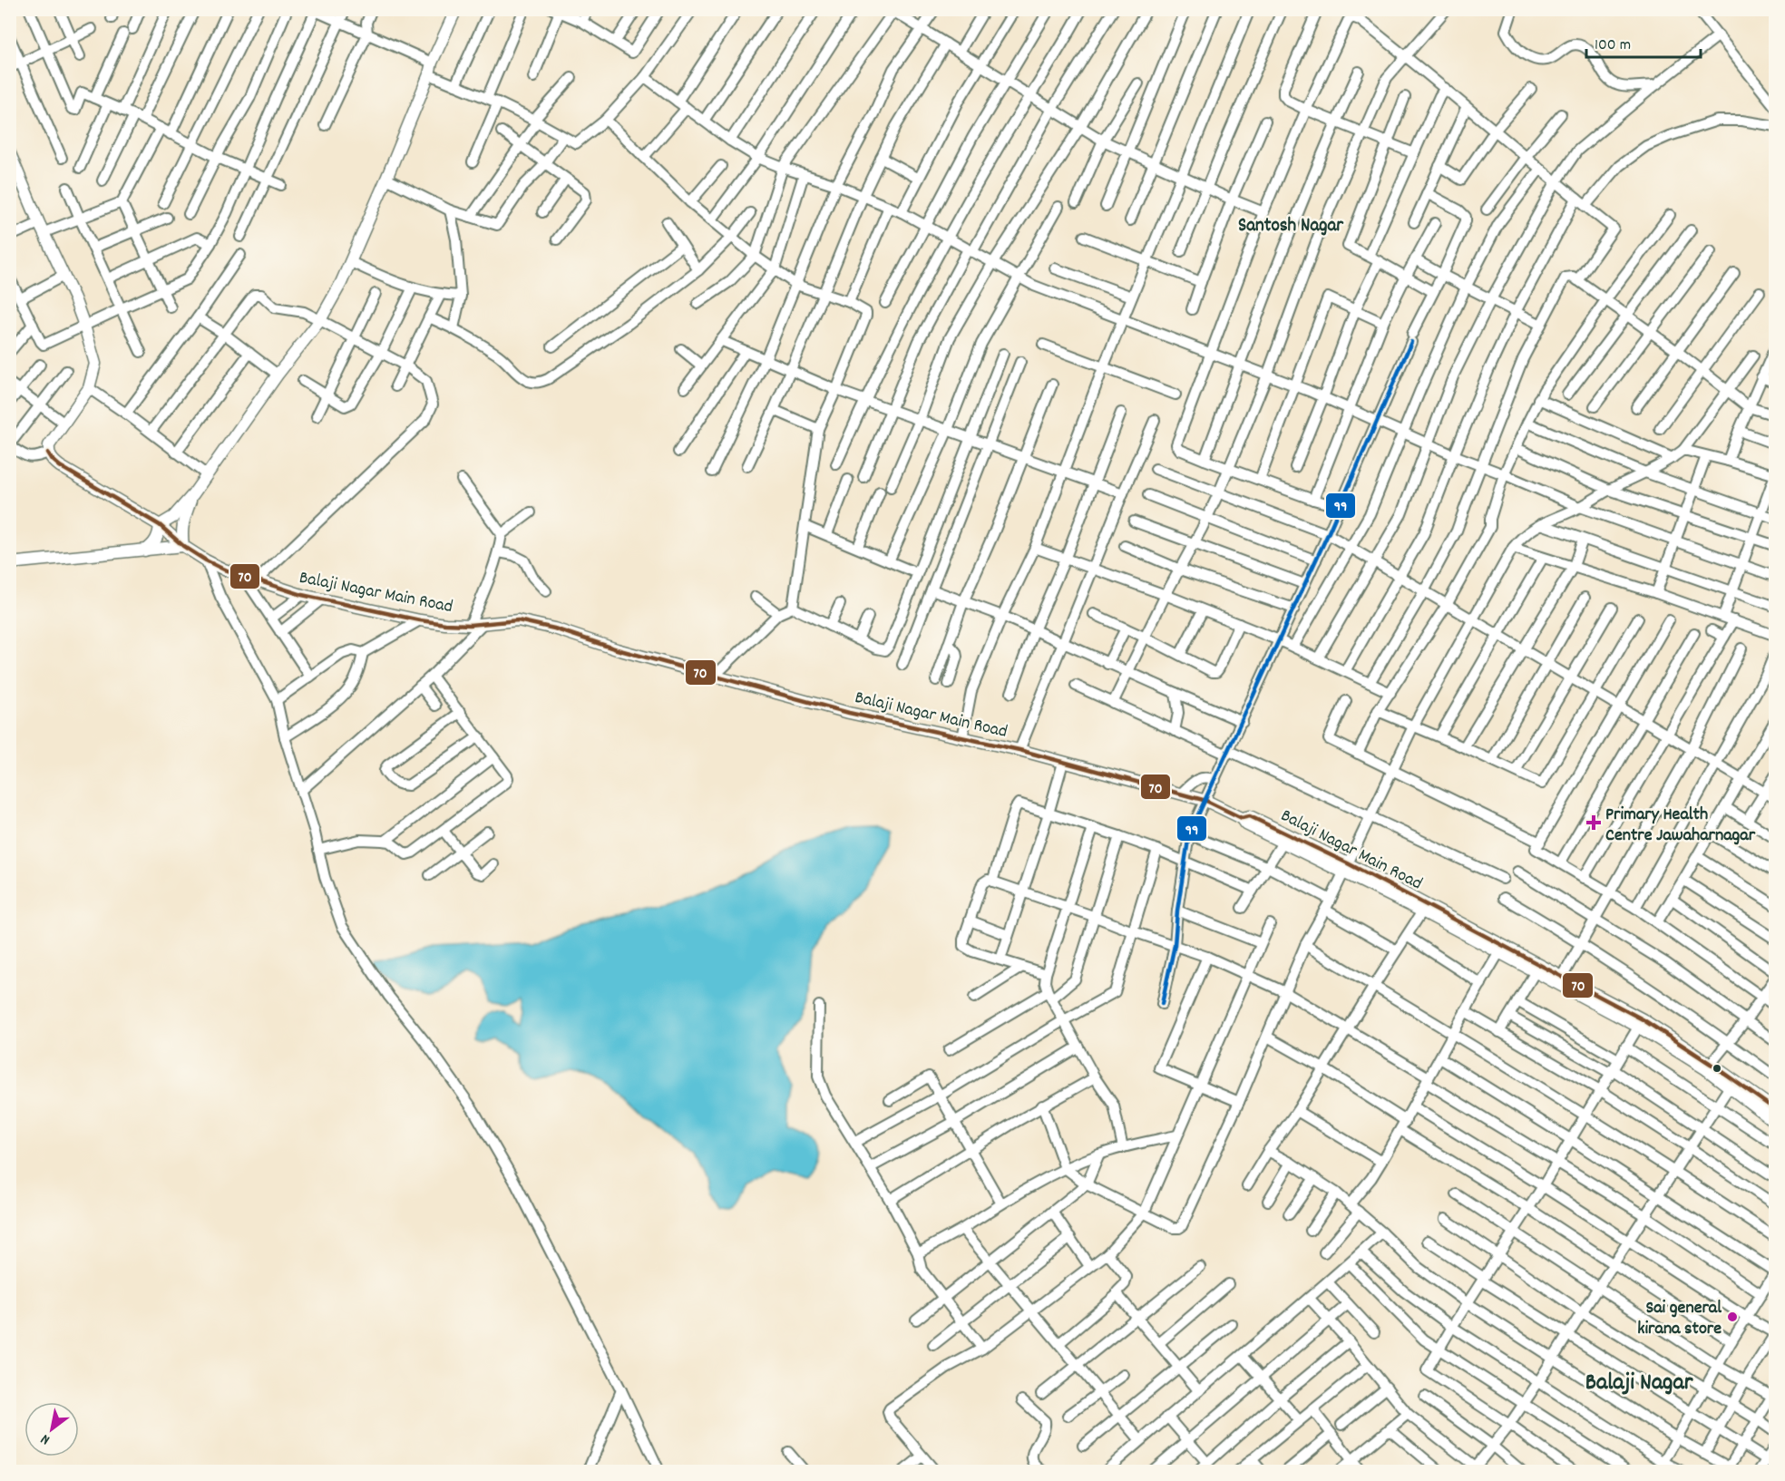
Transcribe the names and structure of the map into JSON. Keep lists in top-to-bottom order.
{
  "streets": {
    "street": ["Balaji Nagar Main Road"]
  },
  "districts": ["Santosh Nagar", "Balaji Nagar"],
  "places": {
    "health": ["Primary Health Centre Jawaharnagar"],
    "other": ["Sai general kirana store"]
  },
  "lines": ["transit line 99", "transit line 70"],
  "scale_bar": "100 m",
  "north": "bottom left"
}
